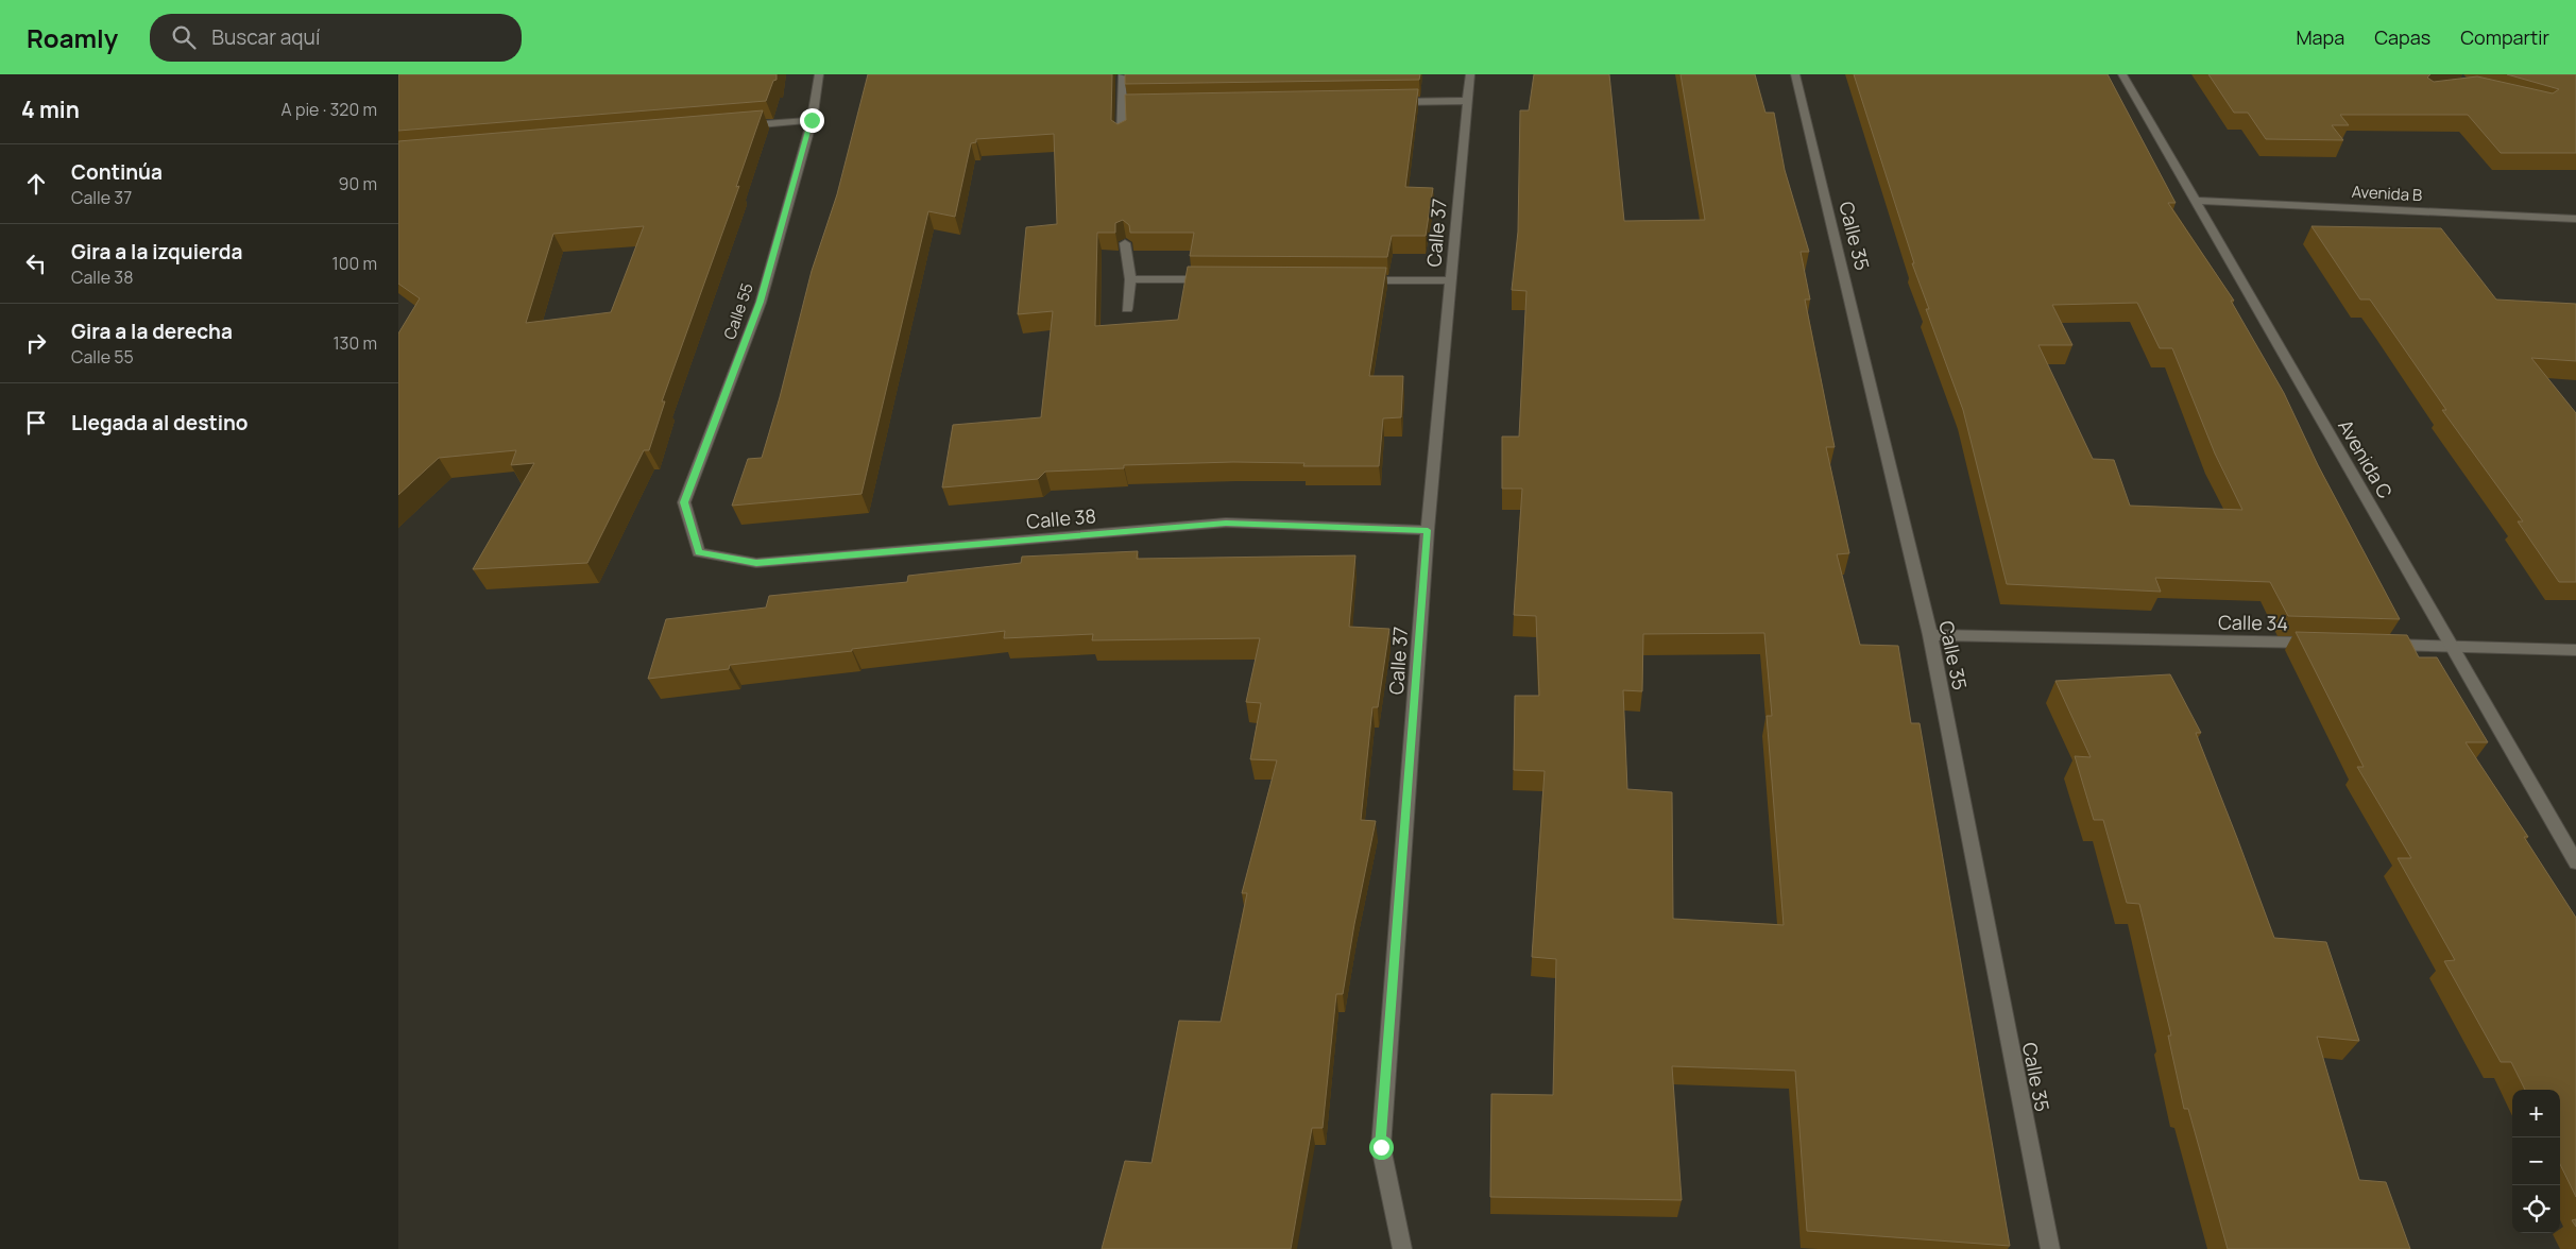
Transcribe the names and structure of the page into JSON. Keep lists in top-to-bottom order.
{
  "streets": {
    "street": [
      "Avenida B",
      "Calle 37",
      "Calle 35",
      "Calle 55",
      "Avenida C",
      "Calle 38",
      "Calle 34"
    ]
  },
  "crossings": [
    ["Avenida B", "Avenida C"],
    ["Calle 37", "Calle 38"],
    ["Calle 35", "Calle 34"],
    ["Calle 55", "Calle 38"]
  ],
  "page": {
    "header": "Roamly",
    "search": "Buscar aquí",
    "nav": ["Mapa", "Capas", "Compartir"],
    "heading": ["4 min", "A pie · 320 m"],
    "list": [
      ["Continúa", "Calle 37", "90 m"],
      ["Gira a la izquierda", "Calle 38", "100 m"],
      ["Gira a la derecha", "Calle 55", "130 m"],
      "Llegada al destino"
    ],
    "map_buttons": ["+", "−"]
  }
}
